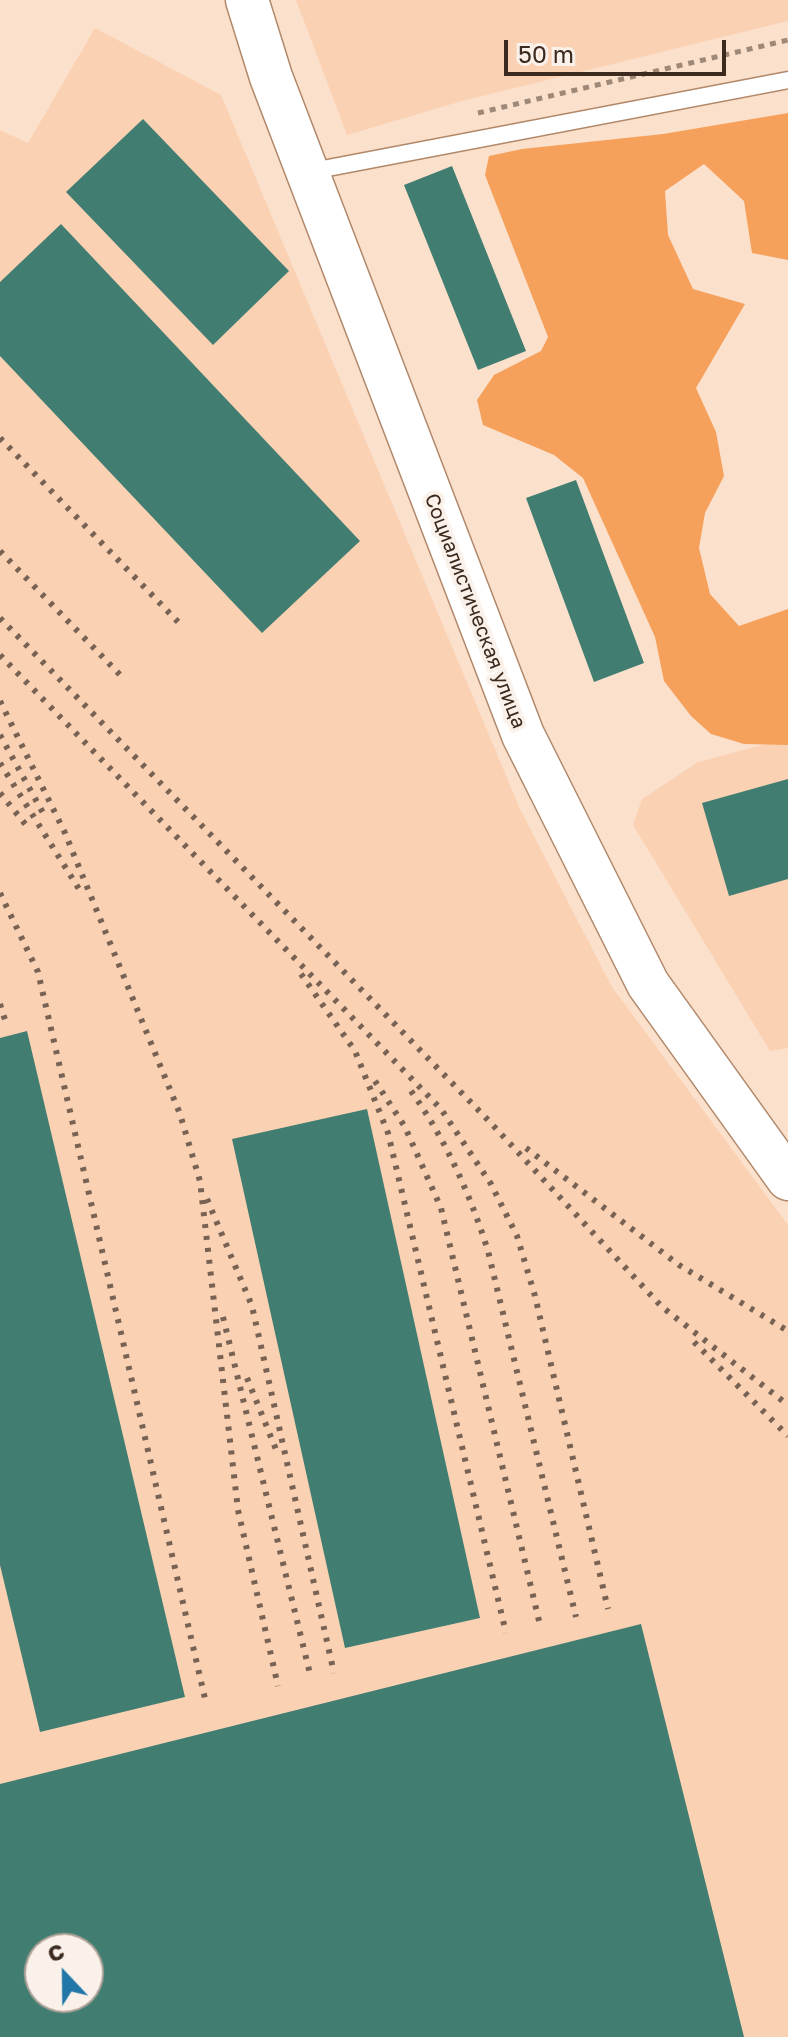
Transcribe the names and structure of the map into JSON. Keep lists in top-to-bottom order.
{
  "streets": {
    "street": ["Социалистическая улица"]
  },
  "scale_bar": "50 m",
  "north": "top"
}
